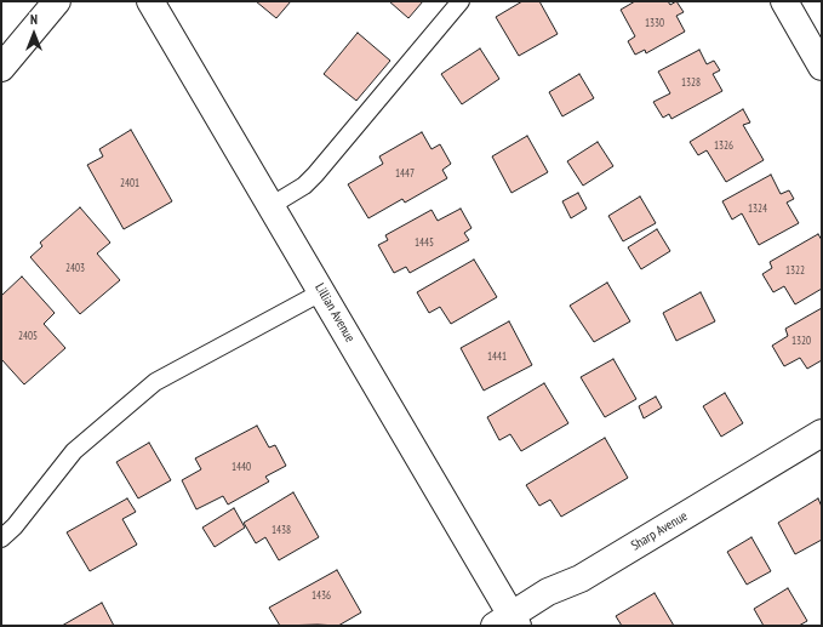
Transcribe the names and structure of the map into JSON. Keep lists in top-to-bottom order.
{
  "streets": {
    "street": ["Lillian Avenue", "Sharp Avenue"]
  },
  "crossings": [
    ["Lillian Avenue", "Sharp Avenue"]
  ],
  "house_numbers": [
    "1330",
    "1328",
    "1326",
    "1447",
    "2401",
    "1324",
    "1445",
    "2403",
    "1322",
    "2405",
    "1320",
    "1441",
    "1440",
    "1438",
    "1436"
  ],
  "north": "top"
}
